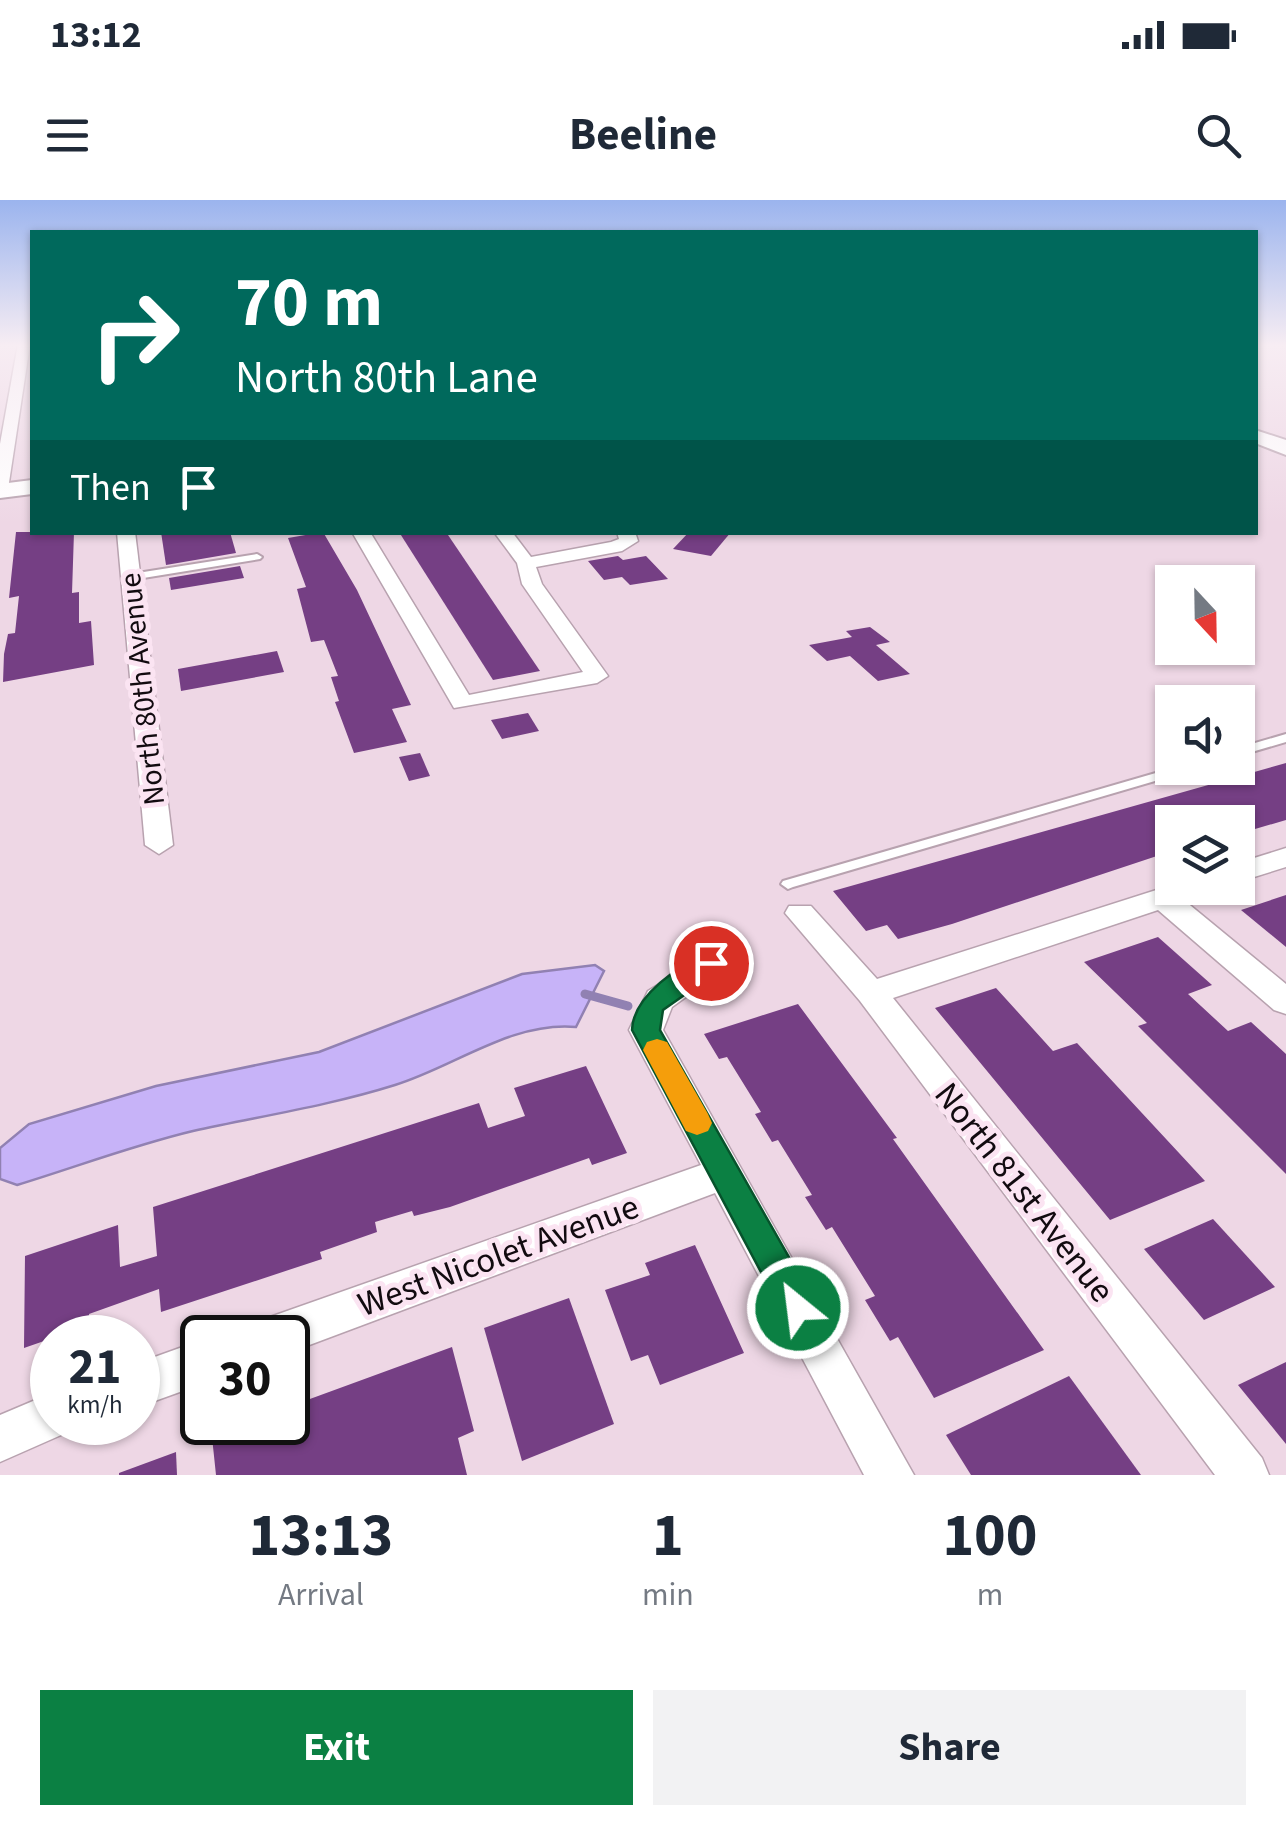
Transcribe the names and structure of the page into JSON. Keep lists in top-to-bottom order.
{
  "streets": {
    "street": ["North 80th Avenue", "North 81st Avenue", "West Nicolet Avenue"]
  },
  "north": "bottom",
  "page": {
    "status": "13:12",
    "header": "Beeline",
    "turn": ["70 m", "North 80th Lane"],
    "then": "Then",
    "speed": "21 km/h",
    "limit": "30",
    "eta": [
      "13:13",
      "Arrival",
      "1",
      "min",
      "100",
      "m"
    ],
    "buttons": ["Exit", "Share"]
  }
}
